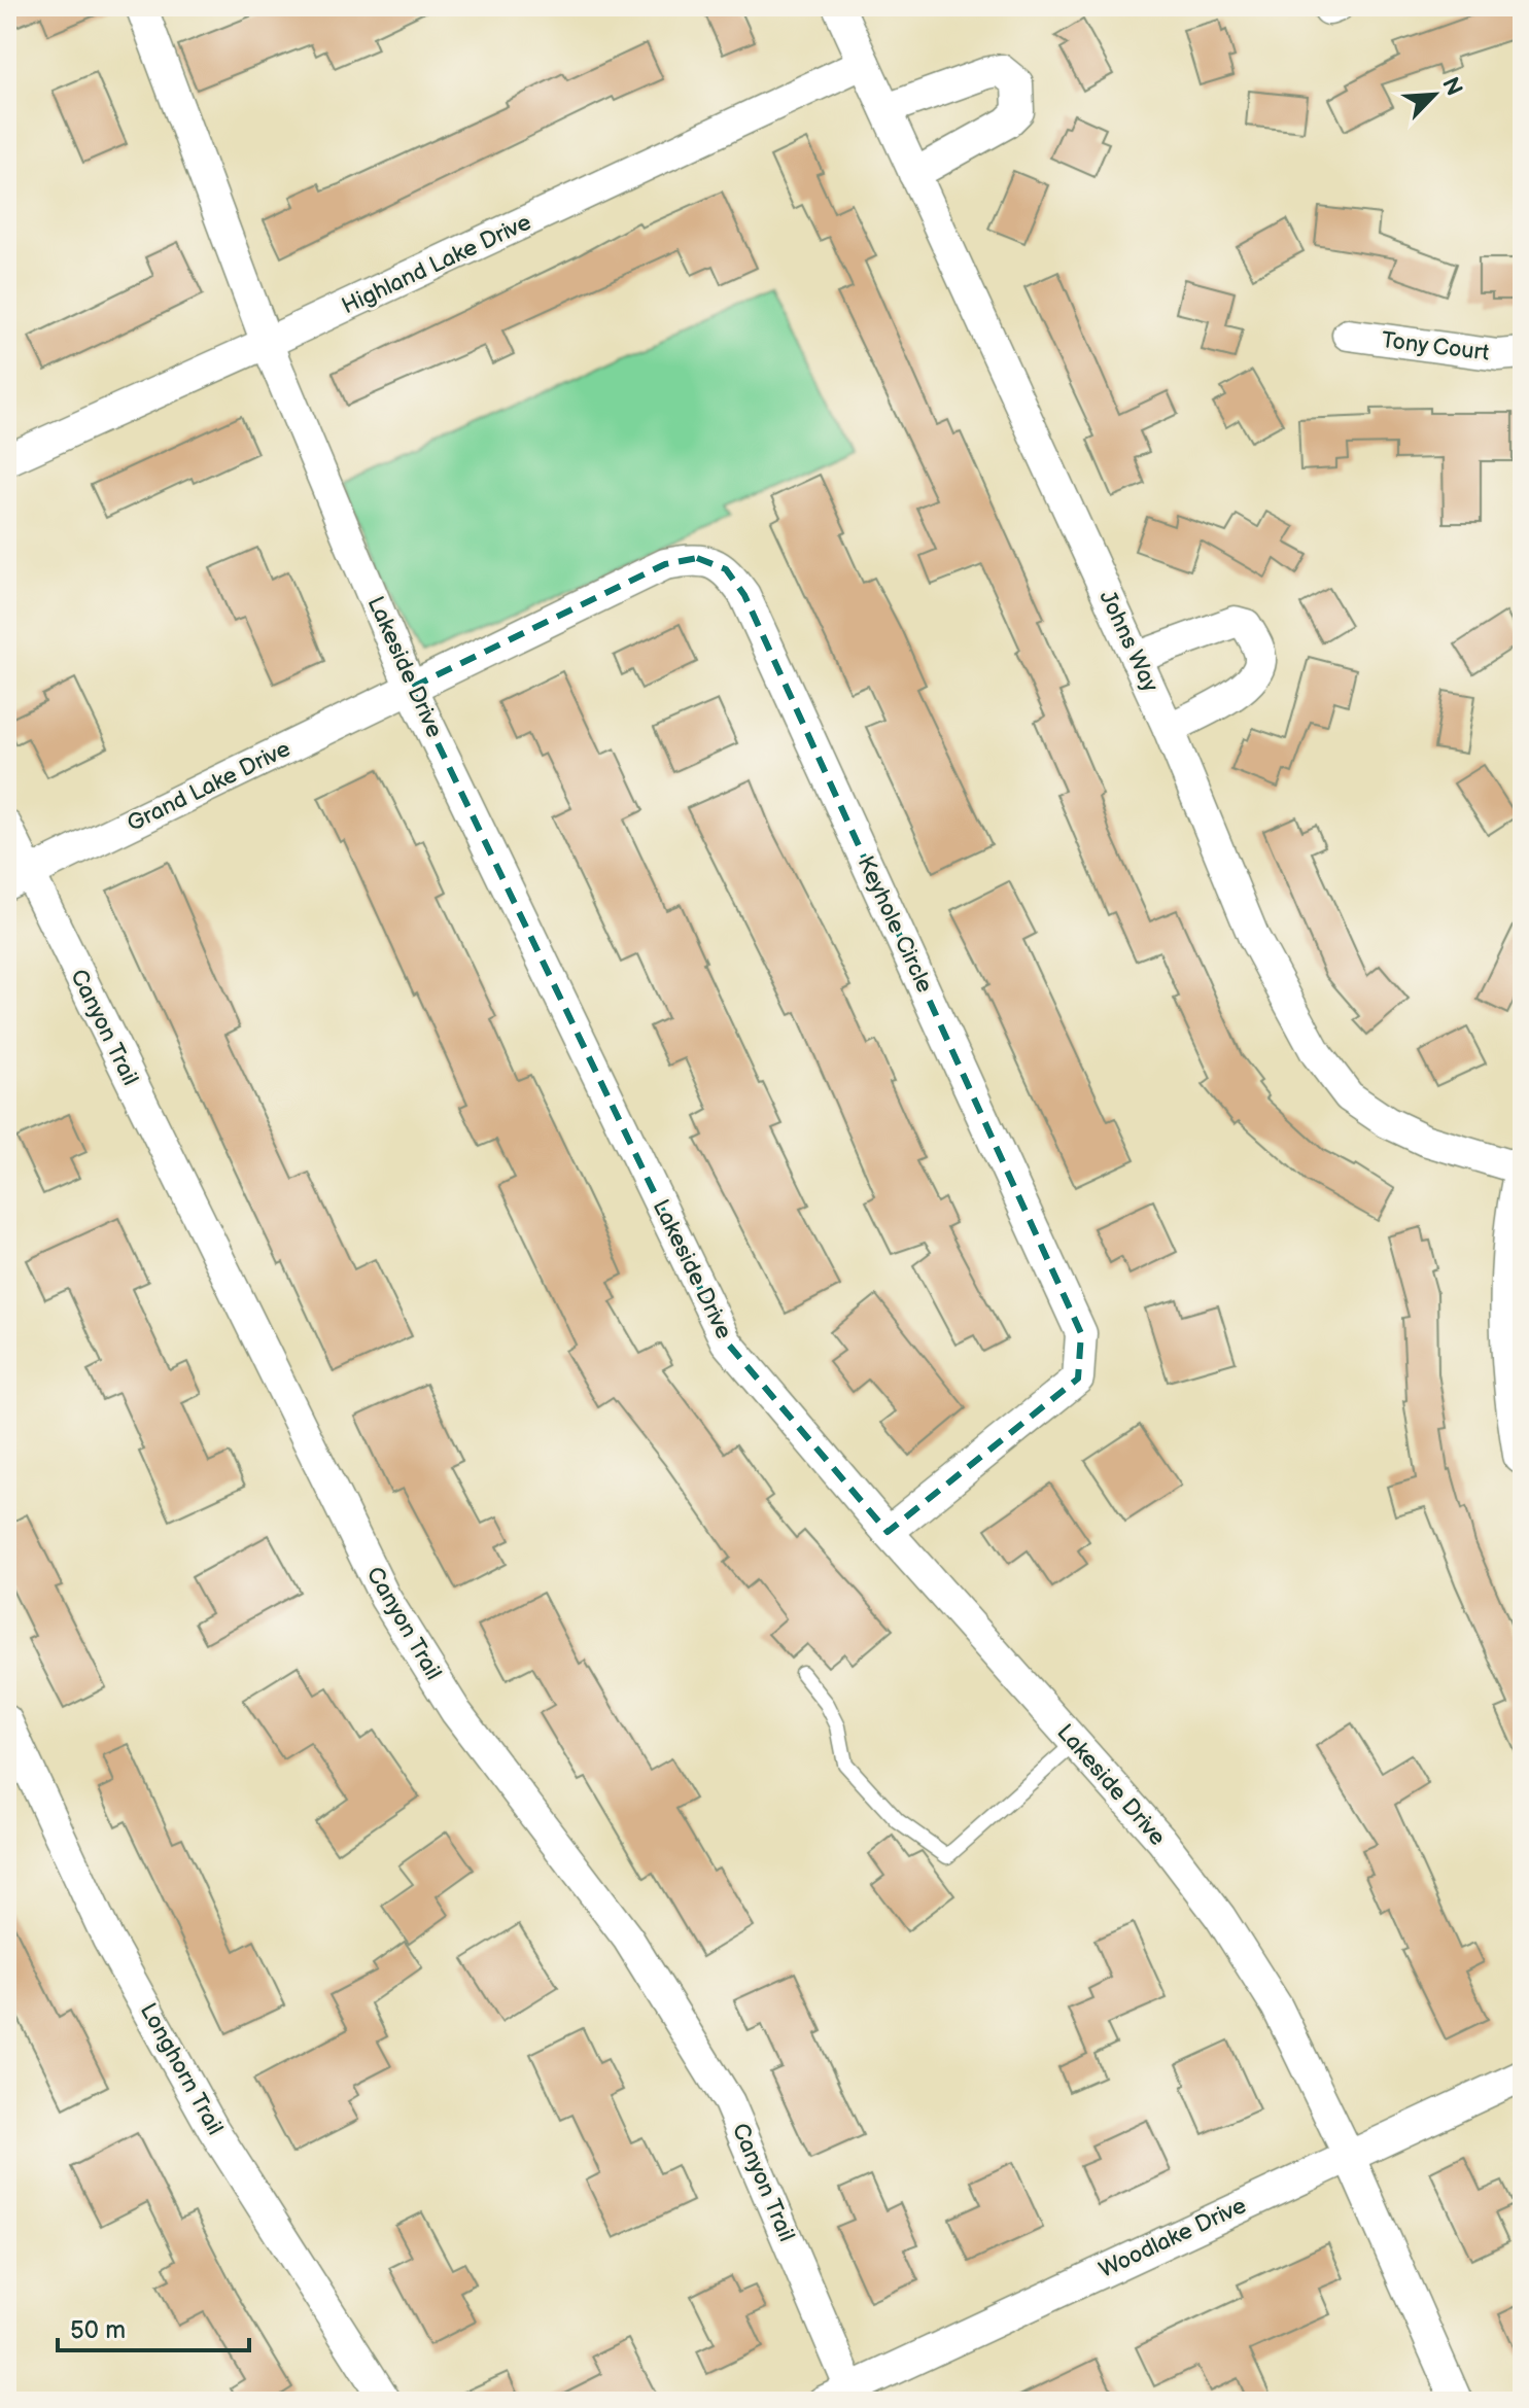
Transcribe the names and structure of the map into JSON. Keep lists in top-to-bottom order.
{
  "streets": {
    "street": [
      "Highland Lake Drive",
      "Tony Court",
      "Johns Way",
      "Lakeside Drive",
      "Grand Lake Drive",
      "Keyhole Circle",
      "Canyon Trail",
      "Longhorn Trail",
      "Woodlake Drive"
    ]
  },
  "crossings": [
    ["Highland Lake Drive", "Johns Way"],
    ["Highland Lake Drive", "Lakeside Drive"],
    ["Lakeside Drive", "Grand Lake Drive"],
    ["Lakeside Drive", "Keyhole Circle"],
    ["Lakeside Drive", "Woodlake Drive"],
    ["Grand Lake Drive", "Keyhole Circle"],
    ["Grand Lake Drive", "Canyon Trail"],
    ["Canyon Trail", "Woodlake Drive"]
  ],
  "scale_bar": "50 m",
  "north": "top right"
}
